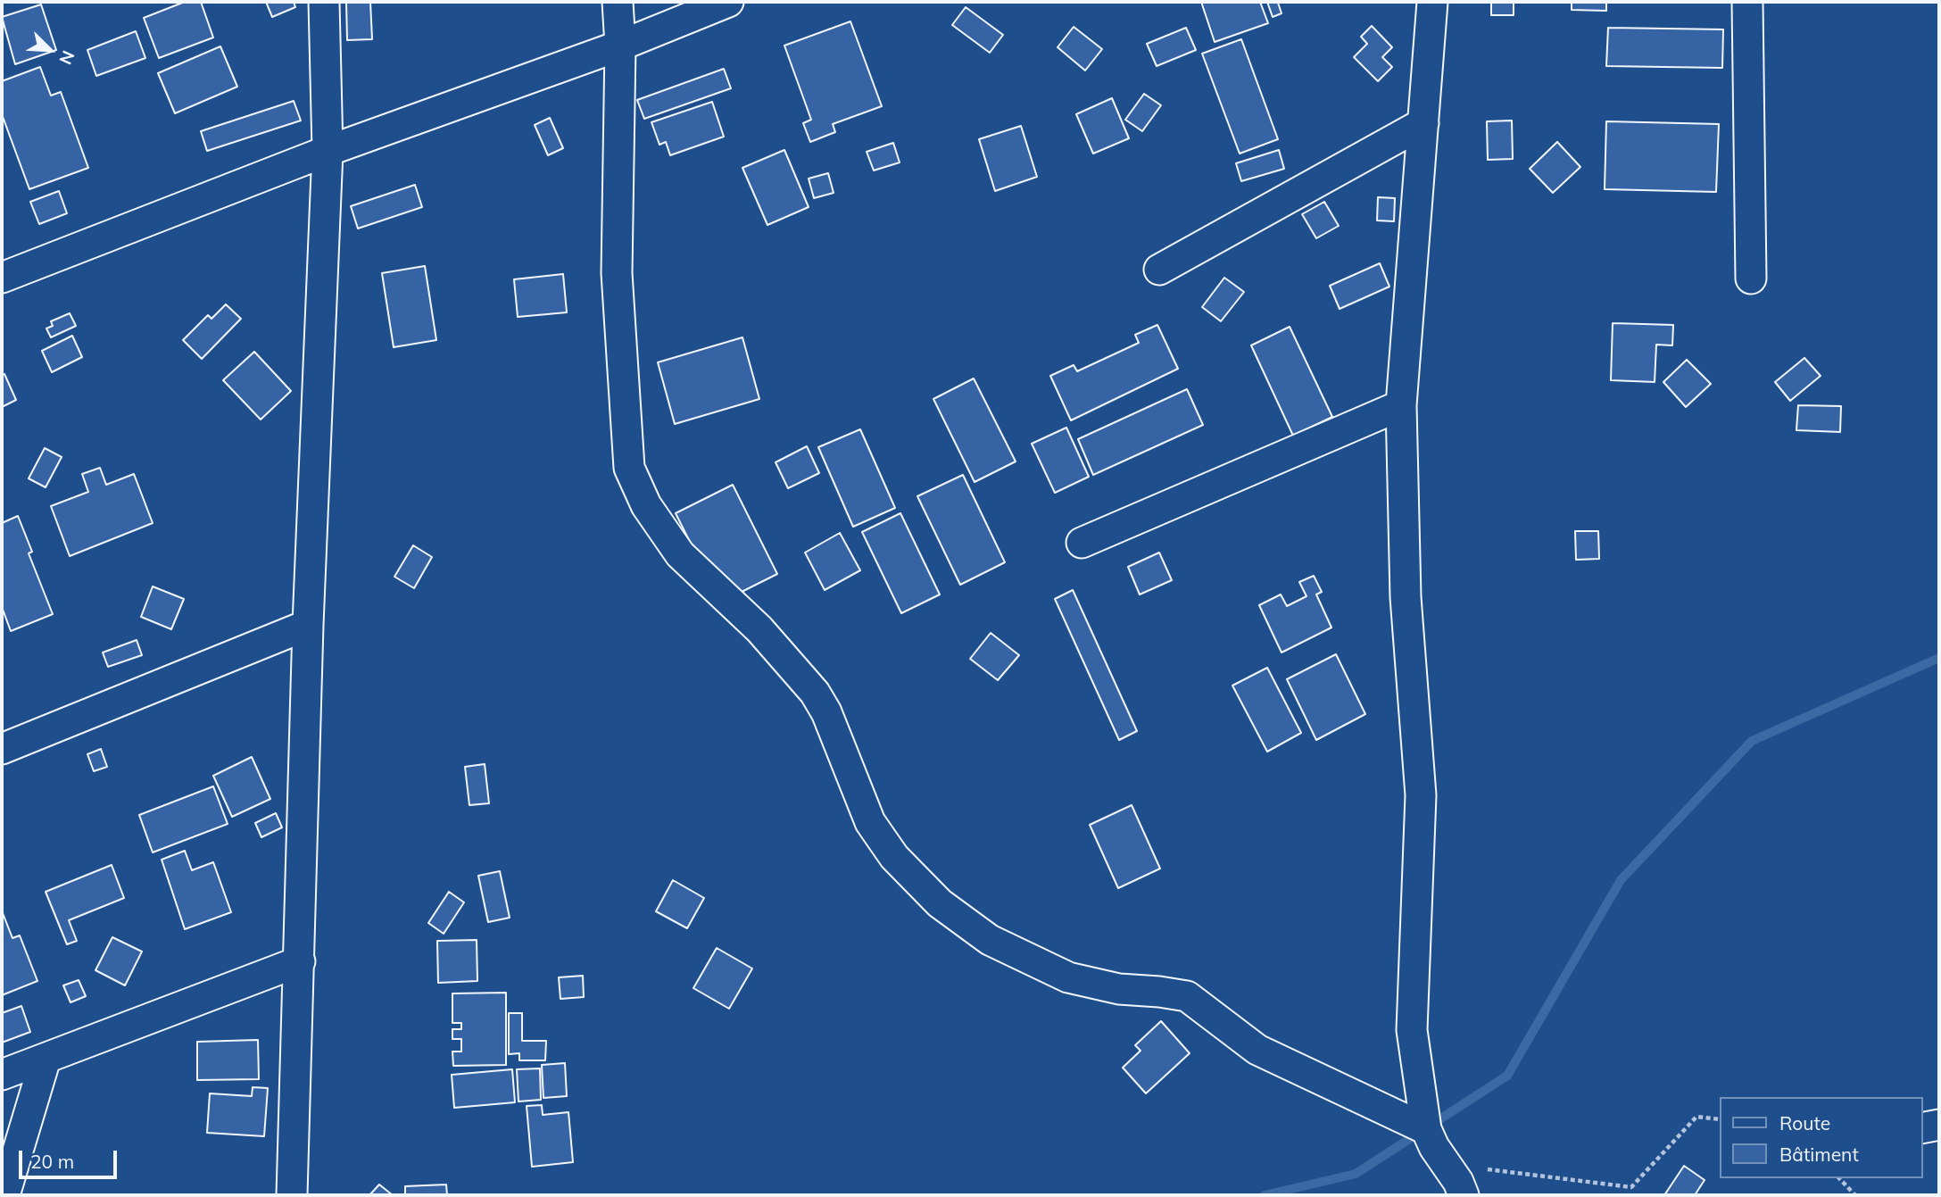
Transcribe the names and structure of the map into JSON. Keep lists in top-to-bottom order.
{
  "legend": ["Route", "Bâtiment"],
  "scale_bar": "20 m",
  "north": "bottom right"
}
